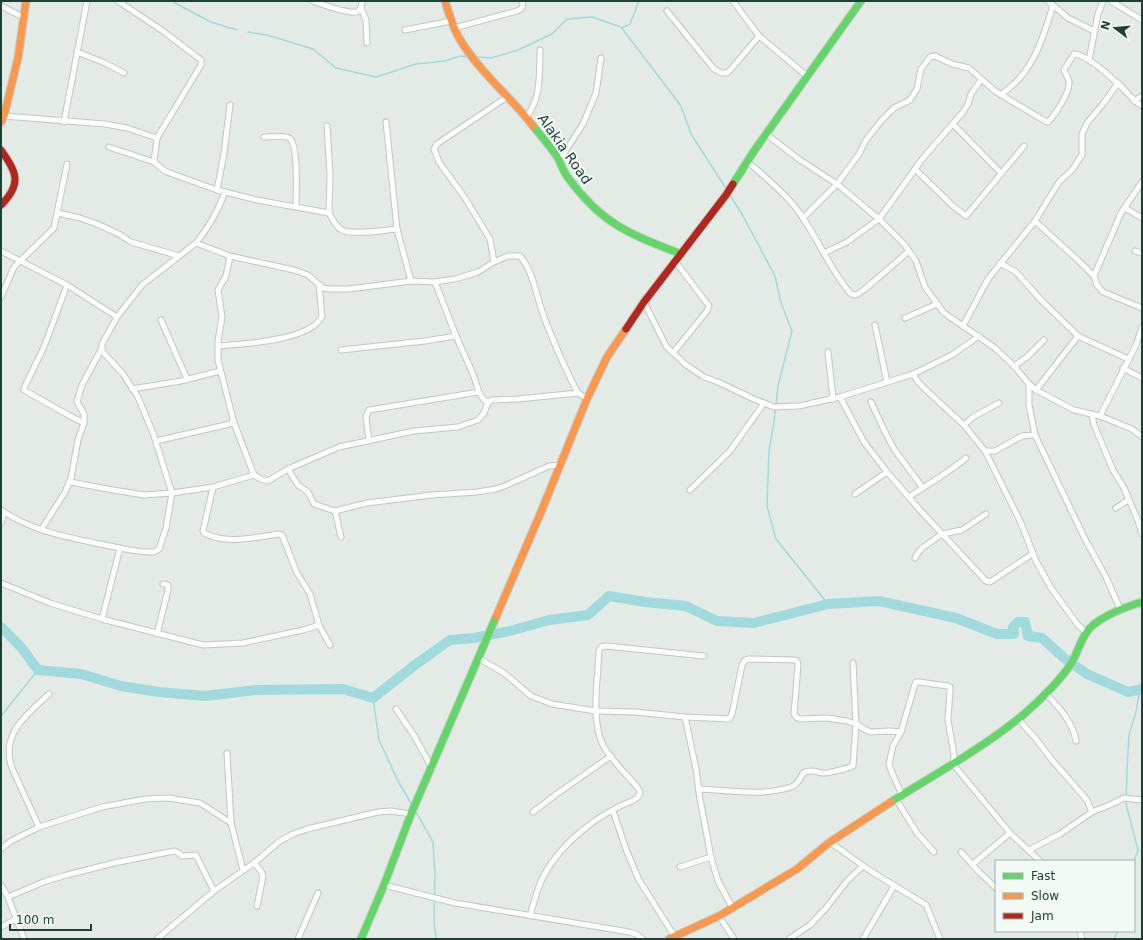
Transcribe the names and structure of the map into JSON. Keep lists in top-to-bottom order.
{
  "streets": {
    "street": ["Alakia Road"]
  },
  "legend": ["Fast", "Slow", "Jam"],
  "scale_bar": "100 m",
  "north": "left"
}
